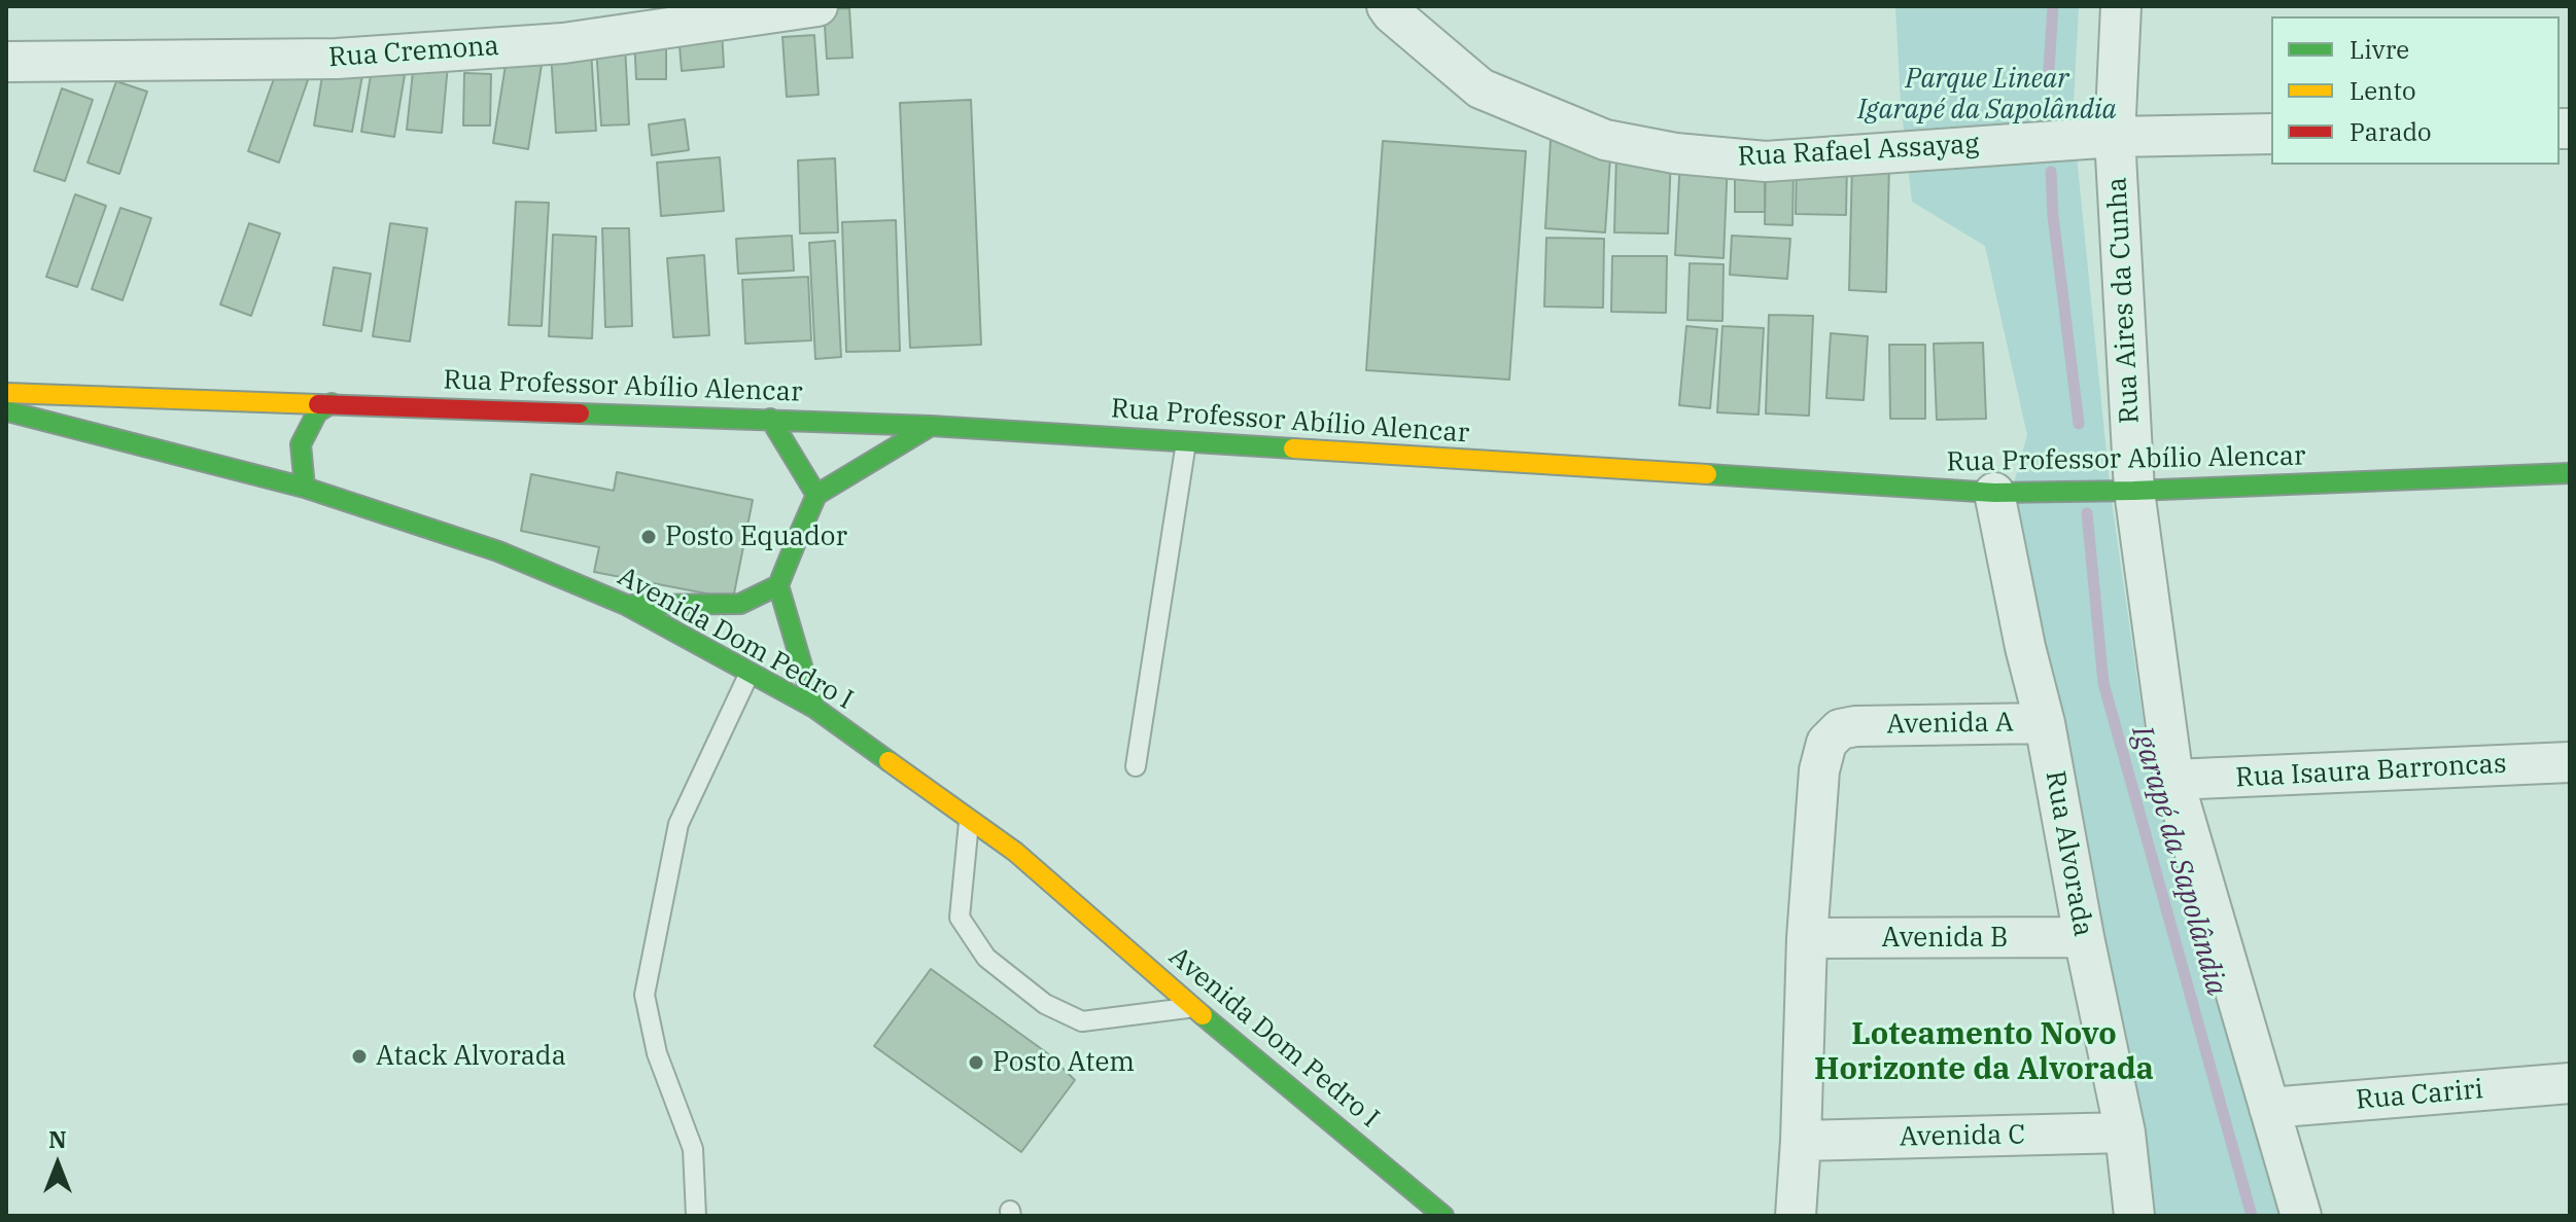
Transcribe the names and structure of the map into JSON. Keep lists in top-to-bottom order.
{
  "streets": {
    "street": [
      "Rua Cremona",
      "Rua Rafael Assayag",
      "Rua Aires da Cunha",
      "Rua Professor Abílio Alencar",
      "Avenida Dom Pedro I",
      "Avenida A",
      "Rua Isaura Barroncas",
      "Rua Alvorada",
      "Avenida B",
      "Rua Cariri",
      "Avenida C"
    ]
  },
  "crossings": [
    ["Rua Rafael Assayag", "Rua Aires da Cunha"],
    ["Rua Aires da Cunha", "Rua Professor Abílio Alencar"],
    ["Rua Aires da Cunha", "Rua Isaura Barroncas"],
    ["Rua Aires da Cunha", "Rua Cariri"],
    ["Rua Professor Abílio Alencar", "Rua Alvorada"],
    ["Avenida A", "Rua Alvorada"],
    ["Avenida A", "Avenida B"],
    ["Rua Alvorada", "Avenida B"],
    ["Rua Alvorada", "Avenida C"]
  ],
  "districts": ["Loteamento Novo Horizonte da Alvorada"],
  "water": ["Igarapé da Sapolândia"],
  "parks": ["Parque Linear Igarapé da Sapolândia"],
  "places": ["Posto Equador", "Atack Alvorada", "Posto Atem"],
  "legend": ["Livre", "Lento", "Parado"],
  "north": "top"
}
